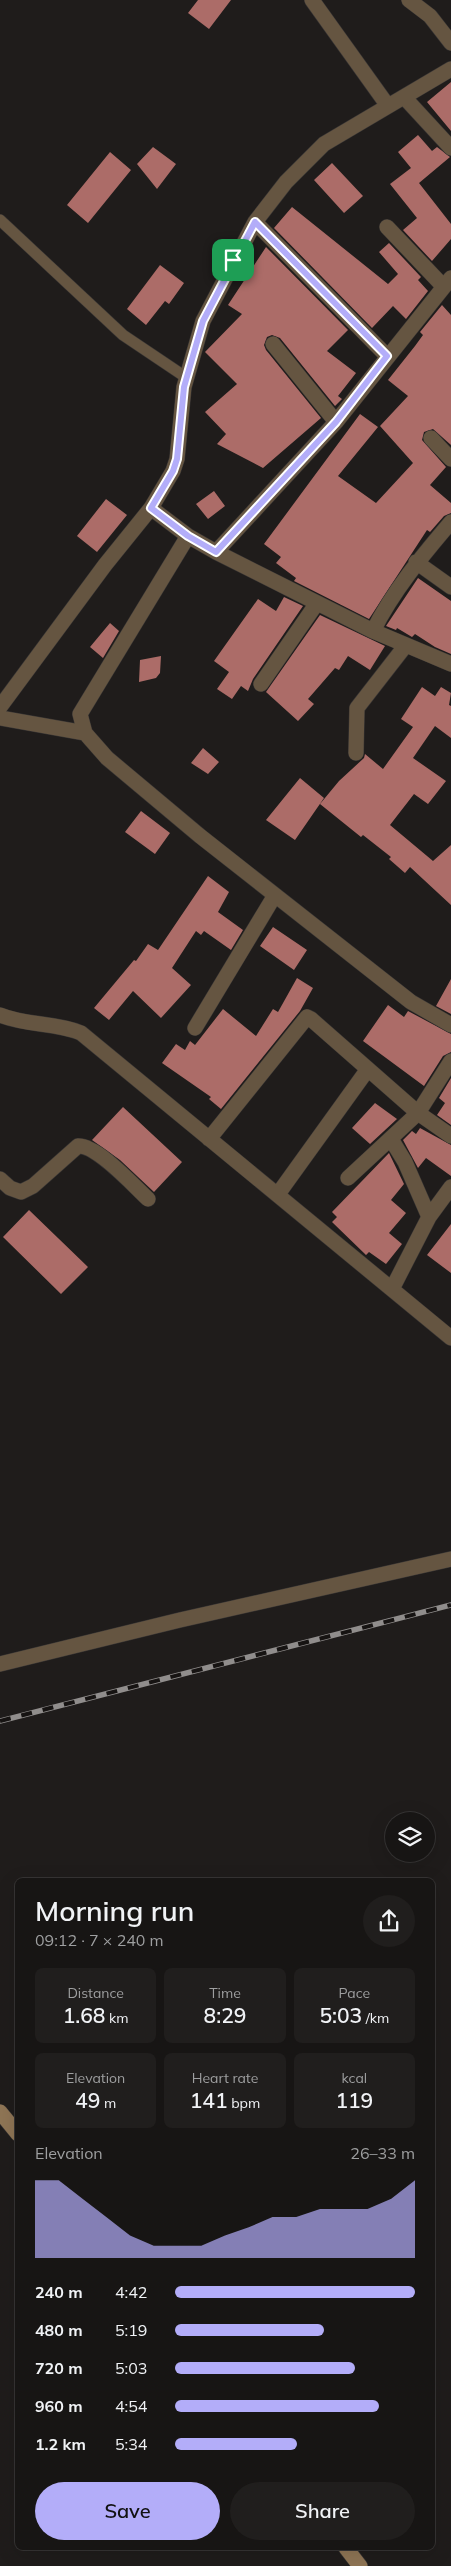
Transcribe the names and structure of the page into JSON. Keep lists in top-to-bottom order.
{
  "page": {
    "heading": ["Morning run", "09:12 · 7 × 240 m"],
    "stats": [
      ["Distance", "1.68 km"],
      ["Time", "8:29"],
      ["Pace", "5:03 /km"],
      ["Elevation", "49 m"],
      ["Heart rate", "141 bpm"],
      ["kcal", "119"]
    ],
    "chart": ["Elevation", "26–33 m"],
    "list": [
      {
        "name": "240 m",
        "note": "4:42"
      },
      {
        "name": "480 m",
        "note": "5:19"
      },
      {
        "name": "720 m",
        "note": "5:03"
      },
      {
        "name": "960 m",
        "note": "4:54"
      },
      {
        "name": "1.2 km",
        "note": "5:34"
      }
    ],
    "buttons": ["Save", "Share"]
  }
}
